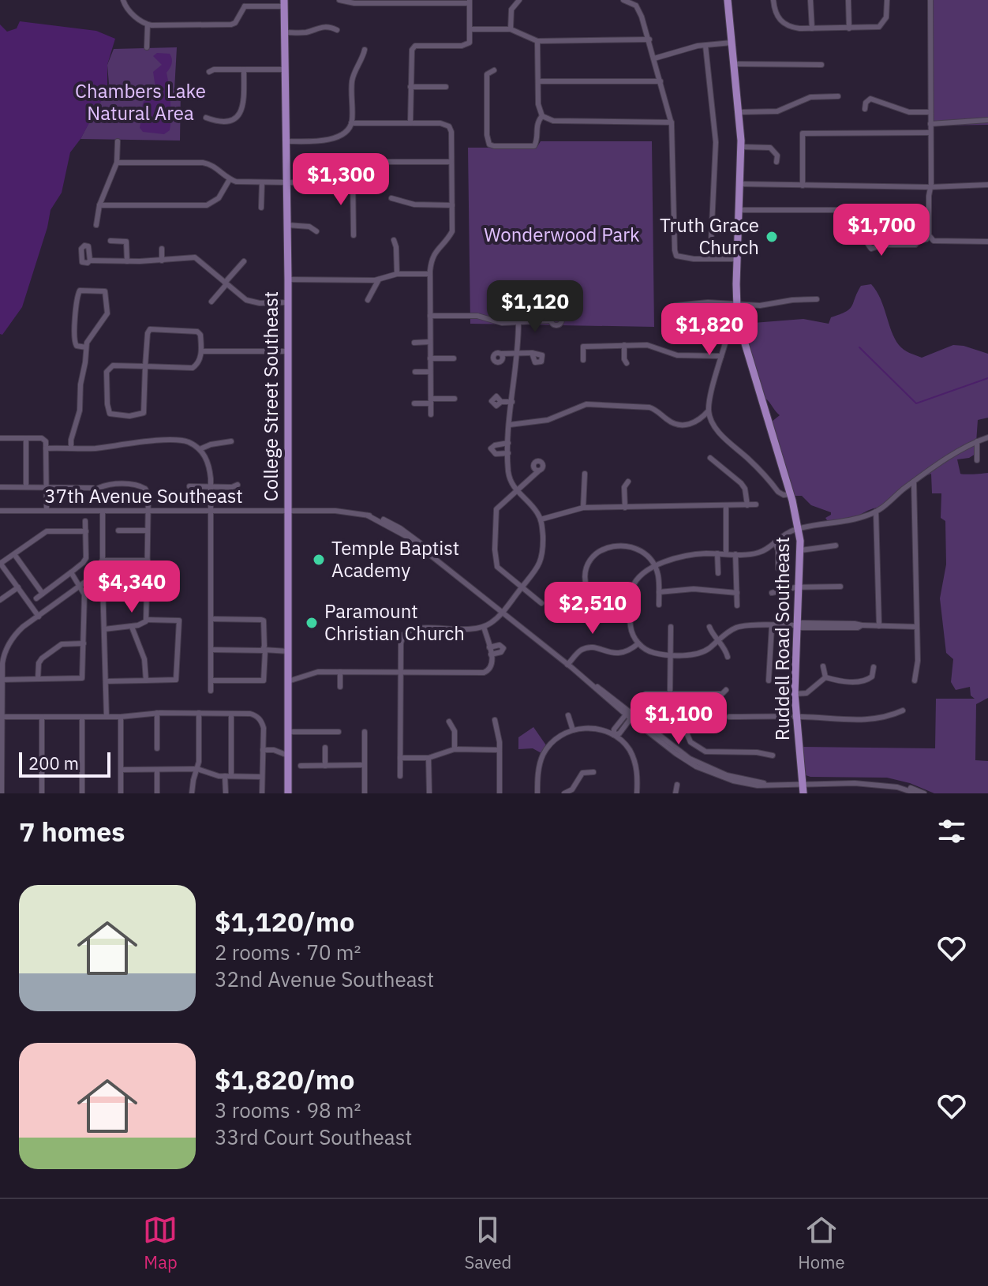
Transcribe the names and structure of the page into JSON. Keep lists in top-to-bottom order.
{
  "streets": {
    "main road": ["College Street Southeast", "Ruddell Road Southeast"],
    "street": ["37th Avenue Southeast"]
  },
  "crossings": [
    ["College Street Southeast", "37th Avenue Southeast"]
  ],
  "parks": ["Chambers Lake Natural Area", "Wonderwood Park"],
  "places": ["Truth Grace Church", "Temple Baptist Academy", "Paramount Christian Church"],
  "scale_bar": "200 m",
  "page": {
    "price": [
      "$1,300",
      "$1,700",
      "$1,120",
      "$1,820",
      "$4,340",
      "$2,510",
      "$1,100"
    ],
    "scale": "200 m",
    "heading": "7 homes",
    "list": [
      {
        "name": "$1,120/mo",
        "note": "2 rooms · 70 m² · 32nd Avenue Southeast"
      },
      {
        "name": "$1,820/mo",
        "note": "3 rooms · 98 m² · 33rd Court Southeast"
      }
    ],
    "tabs": ["Map", "Saved", "Home"]
  }
}
